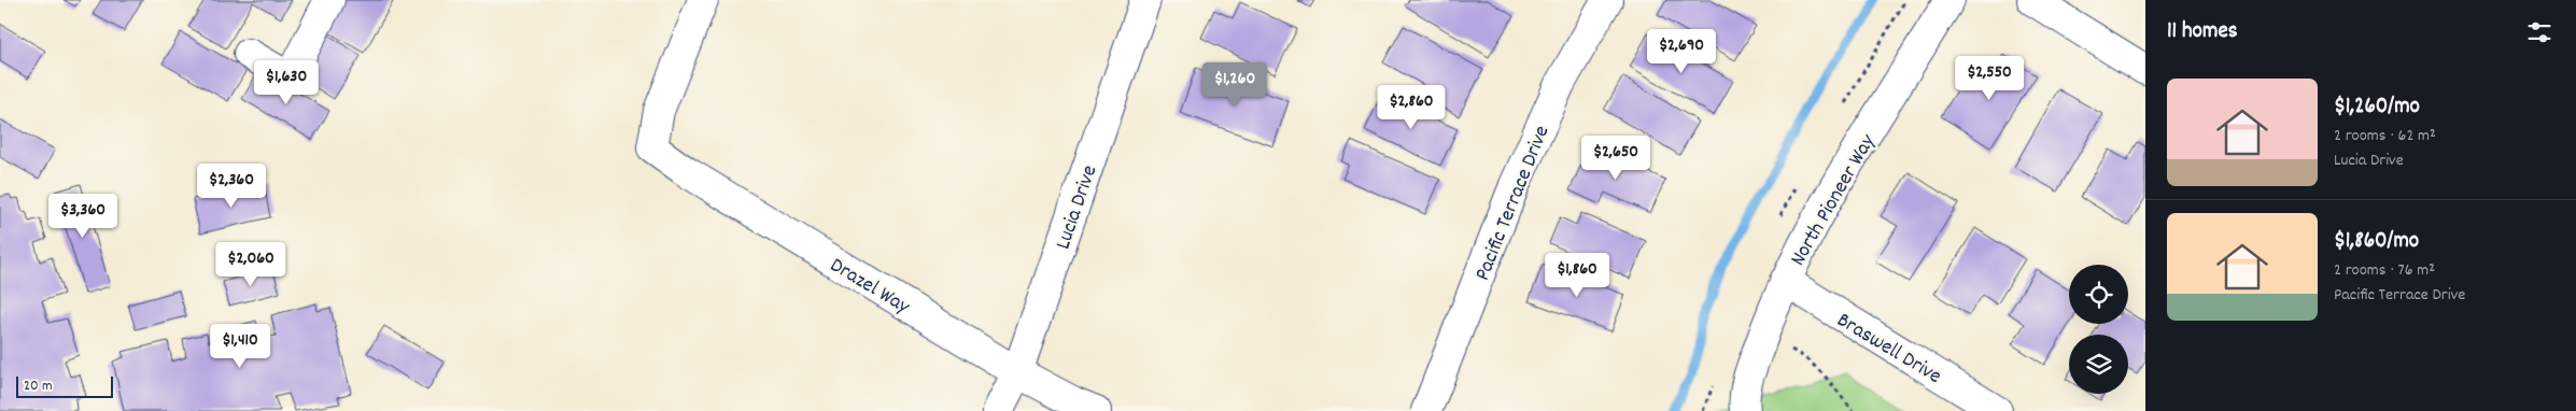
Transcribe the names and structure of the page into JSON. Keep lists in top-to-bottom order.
{
  "streets": {
    "street": [
      "North Pioneer Way",
      "Pacific Terrace Drive",
      "Lucia Drive",
      "Drazel Way",
      "Braswell Drive"
    ]
  },
  "crossings": [
    ["North Pioneer Way", "Braswell Drive"],
    ["Lucia Drive", "Drazel Way"]
  ],
  "scale_bar": "20 m",
  "page": {
    "heading": "11 homes",
    "price": [
      "$2,690",
      "$2,550",
      "$1,630",
      "$1,260",
      "$2,860",
      "$2,650",
      "$2,360",
      "$3,360",
      "$2,060",
      "$1,860",
      "$1,410"
    ],
    "list": [
      {
        "name": "$1,260/mo",
        "note": "2 rooms · 62 m² · Lucia Drive"
      },
      {
        "name": "$1,860/mo",
        "note": "2 rooms · 76 m² · Pacific Terrace Drive"
      }
    ],
    "scale": "20 m"
  }
}
